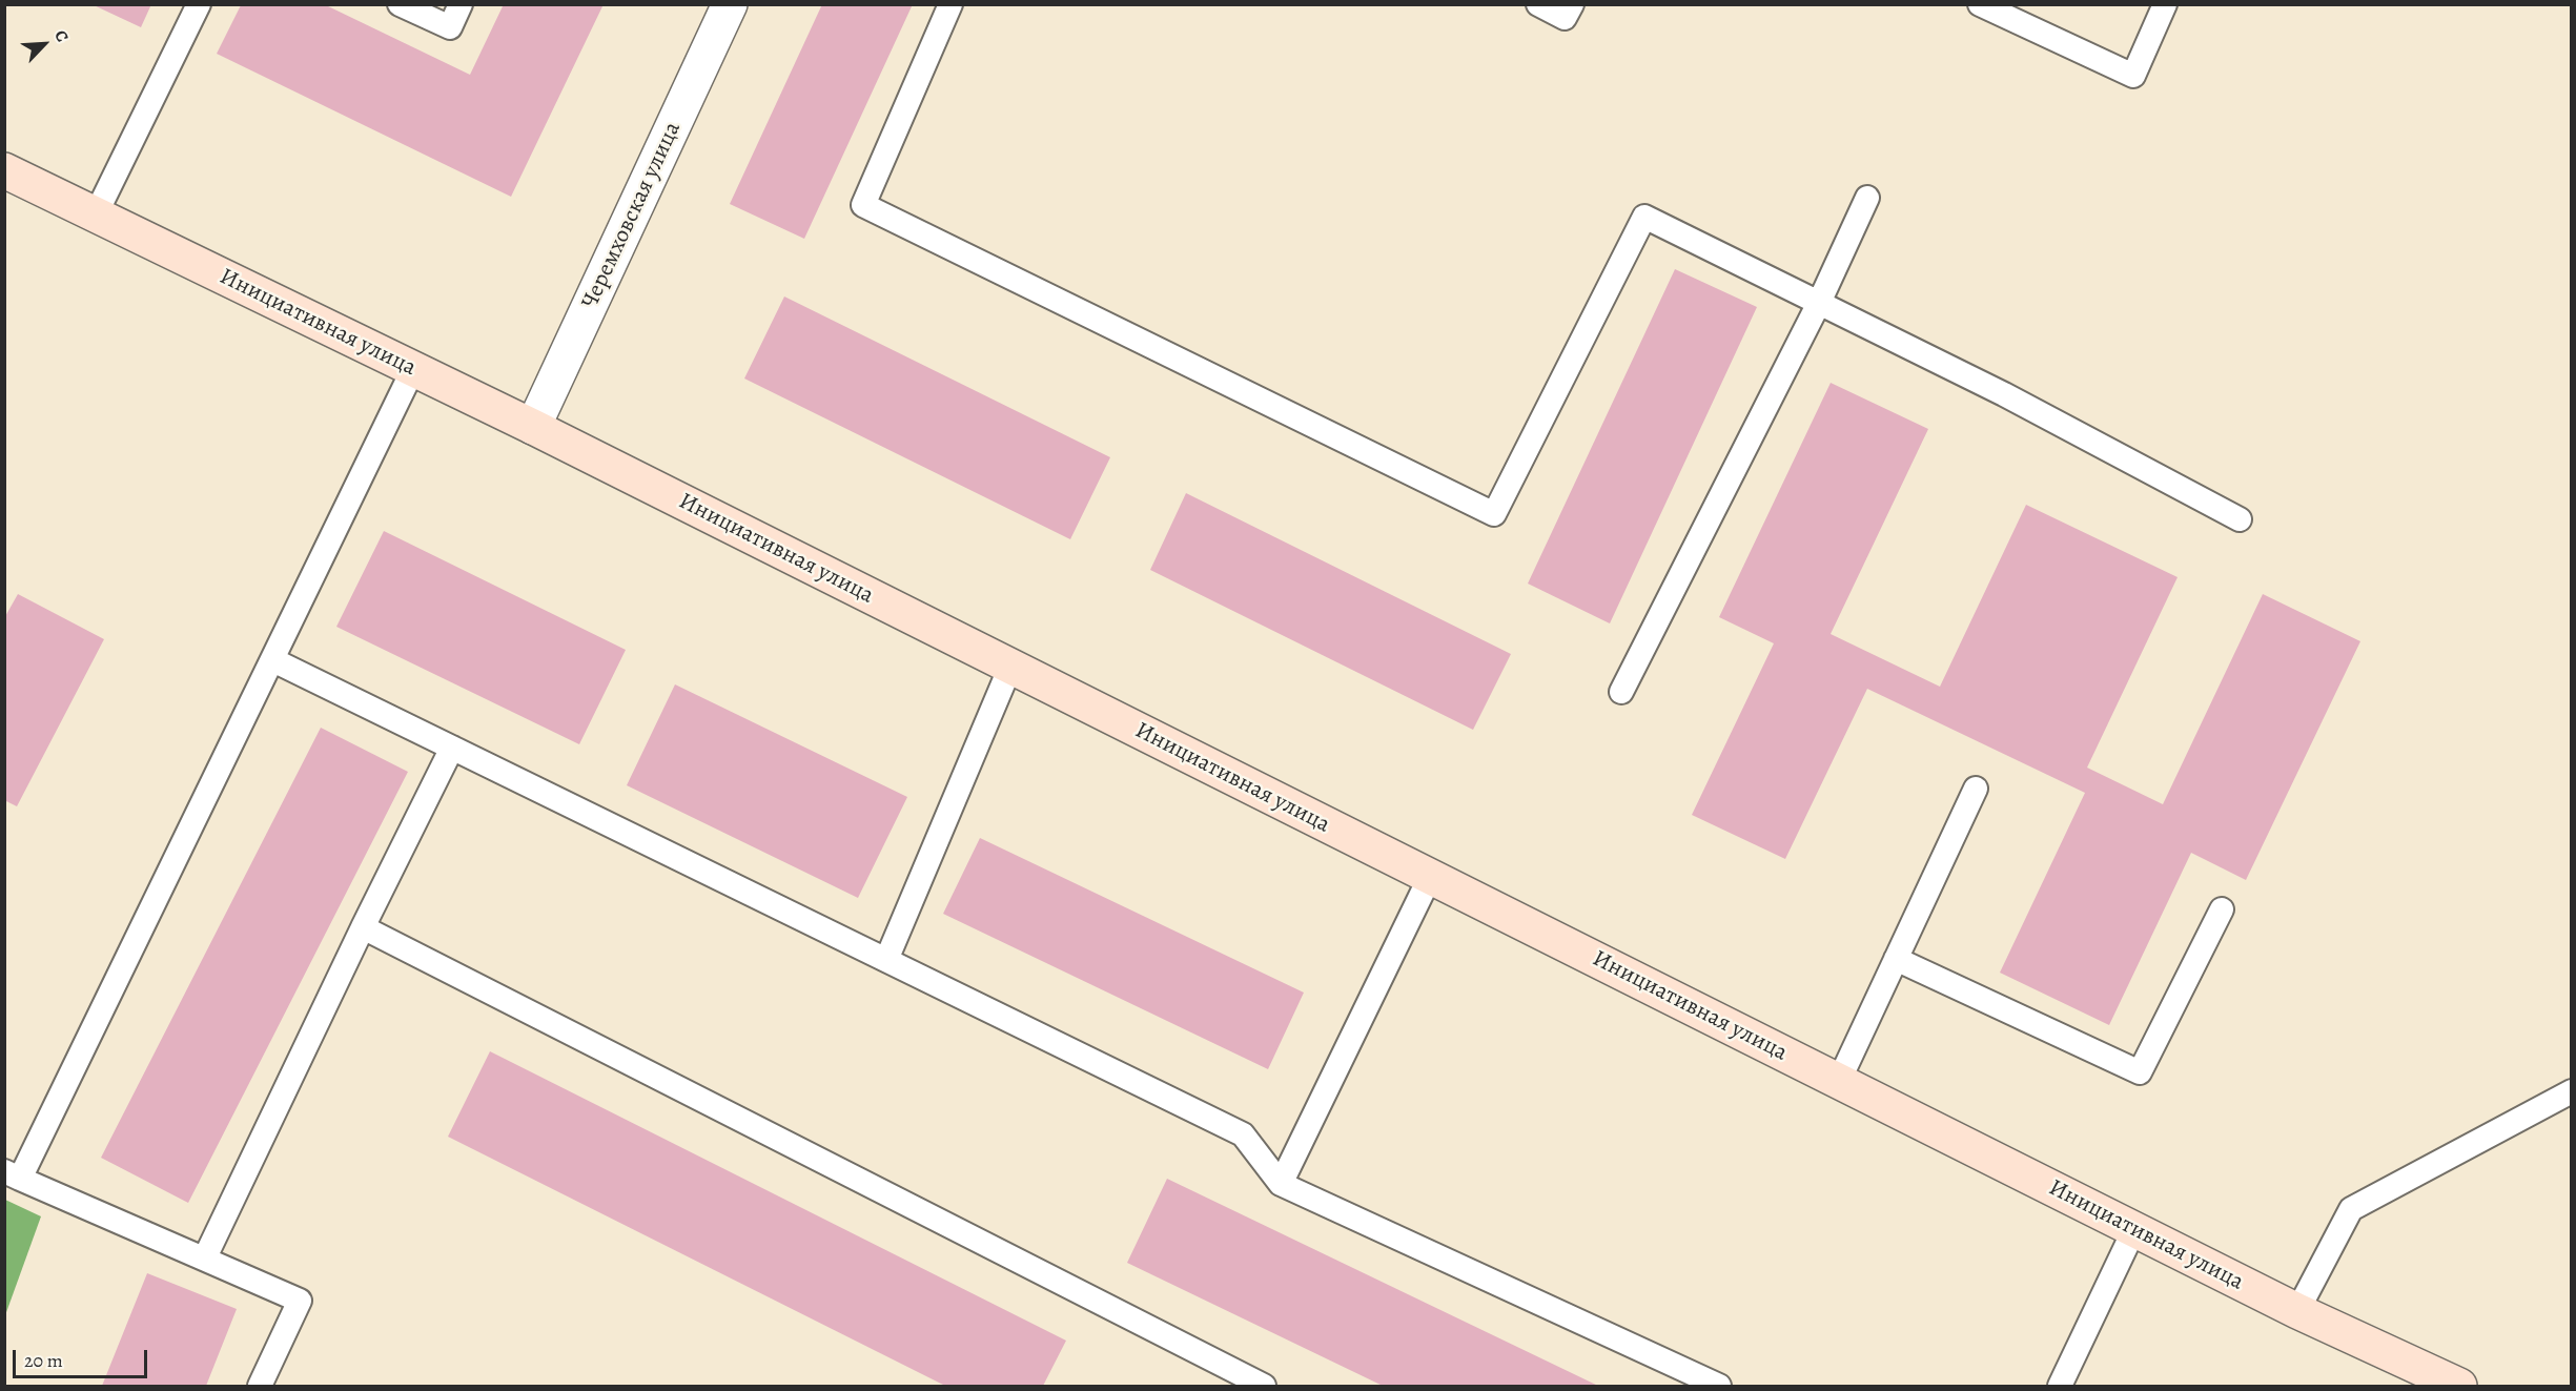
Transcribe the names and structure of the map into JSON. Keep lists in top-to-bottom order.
{
  "streets": {
    "main road": ["Инициативная улица"],
    "street": ["Черемховская улица"]
  },
  "crossings": [
    ["Черемховская улица", "Инициативная улица"]
  ],
  "scale_bar": "20 m",
  "north": "top right"
}
